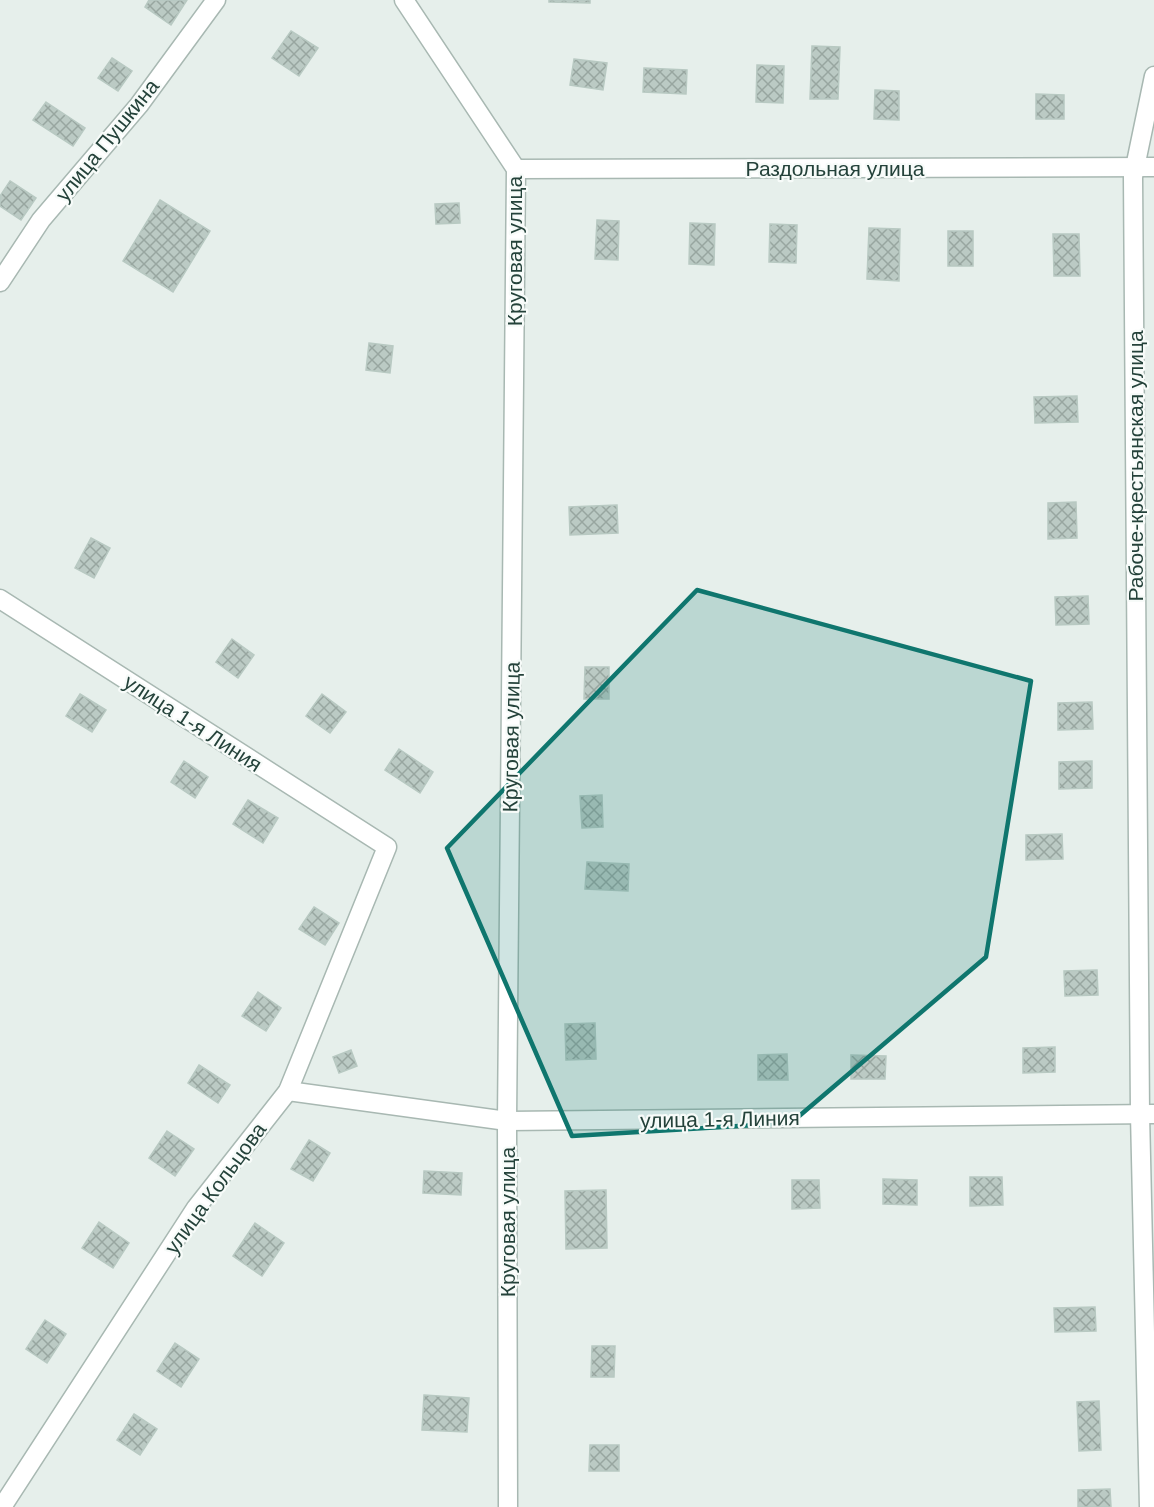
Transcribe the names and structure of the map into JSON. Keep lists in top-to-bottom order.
{
  "streets": {
    "street": [
      "улица Пушкина",
      "Раздольная улица",
      "Круговая улица",
      "Рабоче-крестьянская улица",
      "улица 1-я Линия",
      "улица Кольцова"
    ]
  },
  "crossings": [
    ["Раздольная улица", "Круговая улица"],
    ["Раздольная улица", "Рабоче-крестьянская улица"],
    ["Круговая улица", "улица 1-я Линия"],
    ["Рабоче-крестьянская улица", "улица 1-я Линия"],
    ["улица 1-я Линия", "улица Кольцова"]
  ]
}
